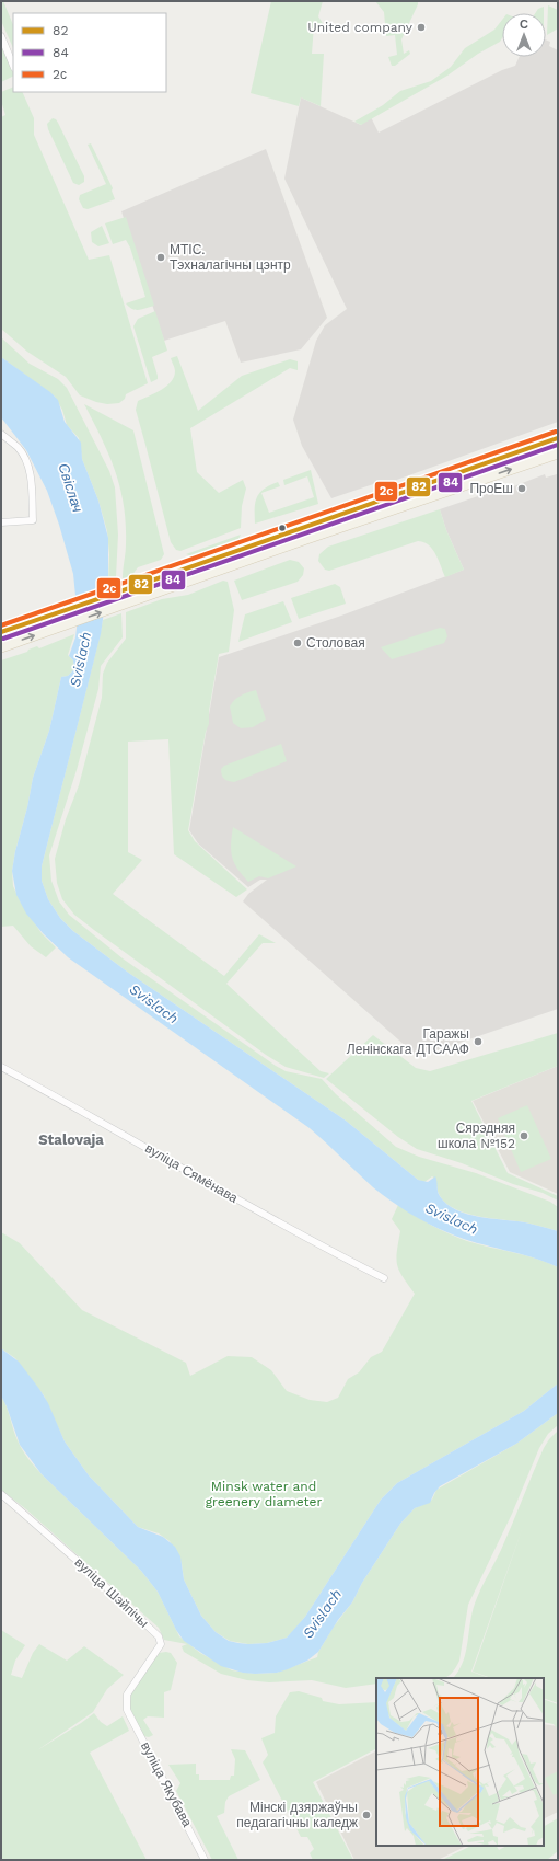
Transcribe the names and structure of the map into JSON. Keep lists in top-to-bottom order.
{
  "streets": {
    "street": ["вуліца Сямёнава", "вуліца Шэйпічы", "вуліца Якубава"]
  },
  "crossings": [
    ["вуліца Шэйпічы", "вуліца Якубава"]
  ],
  "districts": ["Stalovaja"],
  "water": ["Свіслач", "Svislach"],
  "parks": ["Minsk water and greenery diameter"],
  "places": [
    "United company",
    "МТІС. Тэхналагічны цэнтр",
    "ПроЕш",
    "Столовая",
    "Гаражы Ленінскага ДТСААФ",
    "Сярэдняя школа №152",
    "Мінскі дзяржаўны педагагічны каледж"
  ],
  "lines": ["transit line 2с", "transit line 82", "transit line 84"],
  "legend": ["82", "84", "2с"],
  "north": "top"
}
